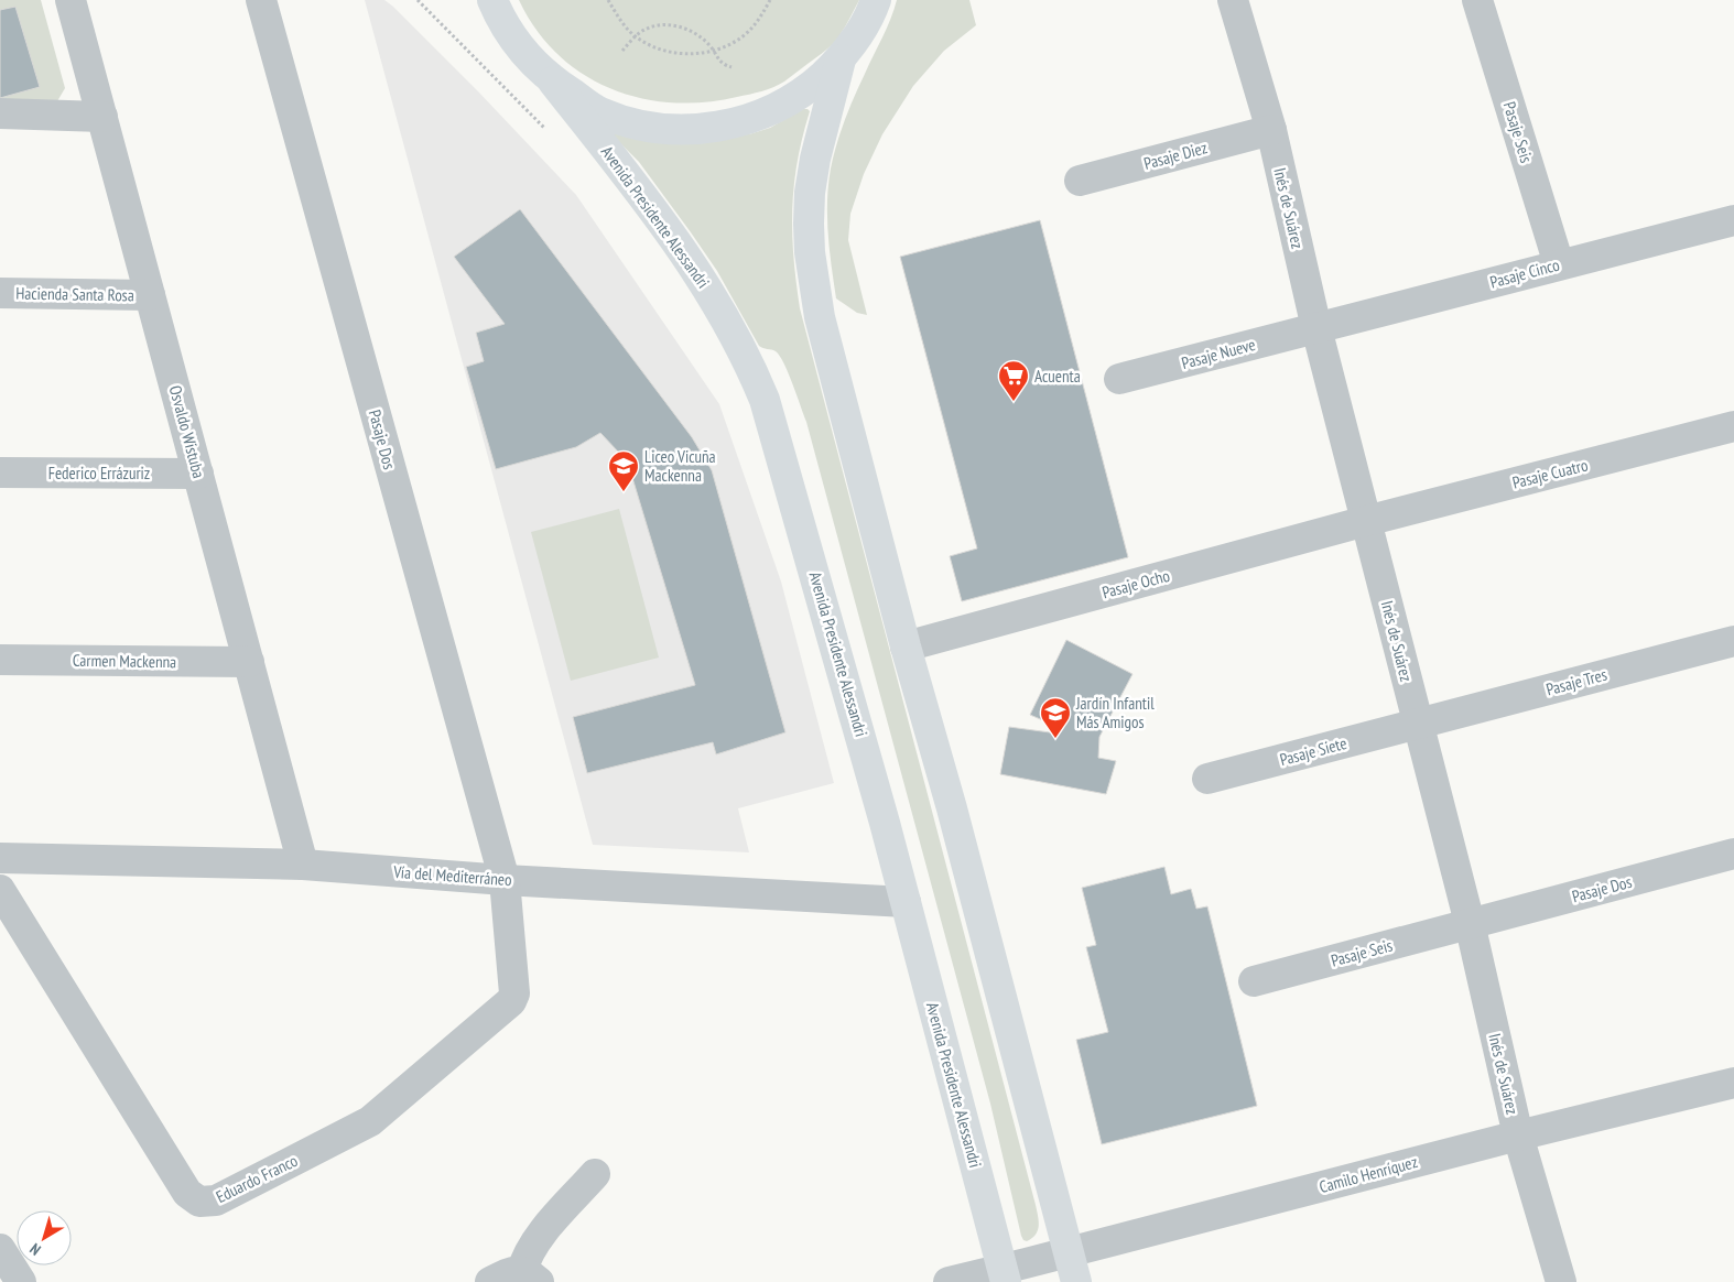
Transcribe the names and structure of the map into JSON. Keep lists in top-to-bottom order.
{
  "streets": {
    "main road": ["Avenida Presidente Alessandri"],
    "street": [
      "Pasaje Seis",
      "Pasaje Diez",
      "Inés de Suárez",
      "Pasaje Cinco",
      "Hacienda Santa Rosa",
      "Pasaje Nueve",
      "Osvaldo Wistuba",
      "Pasaje Dos",
      "Federico Errázuriz",
      "Pasaje Cuatro",
      "Pasaje Ocho",
      "Carmen Mackenna",
      "Pasaje Tres",
      "Pasaje Siete",
      "Vía del Mediterráneo",
      "Camilo Henríquez",
      "Eduardo Franco"
    ]
  },
  "crossings": [
    ["Pasaje Seis", "Inés de Suárez"],
    ["Pasaje Seis", "Pasaje Cinco"],
    ["Pasaje Seis", "Pasaje Dos"],
    ["Pasaje Diez", "Inés de Suárez"],
    ["Inés de Suárez", "Pasaje Cinco"],
    ["Inés de Suárez", "Pasaje Nueve"],
    ["Inés de Suárez", "Pasaje Dos"],
    ["Inés de Suárez", "Pasaje Cuatro"],
    ["Inés de Suárez", "Pasaje Ocho"],
    ["Inés de Suárez", "Pasaje Tres"],
    ["Inés de Suárez", "Pasaje Siete"],
    ["Inés de Suárez", "Camilo Henríquez"],
    ["Avenida Presidente Alessandri", "Pasaje Ocho"],
    ["Avenida Presidente Alessandri", "Vía del Mediterráneo"],
    ["Avenida Presidente Alessandri", "Camilo Henríquez"],
    ["Pasaje Cinco", "Pasaje Nueve"],
    ["Hacienda Santa Rosa", "Osvaldo Wistuba"],
    ["Osvaldo Wistuba", "Federico Errázuriz"],
    ["Osvaldo Wistuba", "Carmen Mackenna"],
    ["Osvaldo Wistuba", "Vía del Mediterráneo"],
    ["Pasaje Dos", "Vía del Mediterráneo"],
    ["Pasaje Dos", "Eduardo Franco"],
    ["Pasaje Cuatro", "Pasaje Ocho"],
    ["Pasaje Tres", "Pasaje Siete"],
    ["Vía del Mediterráneo", "Eduardo Franco"]
  ],
  "places": {
    "supermarket": ["Acuenta"],
    "school or university": ["Liceo Vicuña Mackenna", "Jardín Infantil Más Amigos"]
  },
  "north": "bottom left"
}
